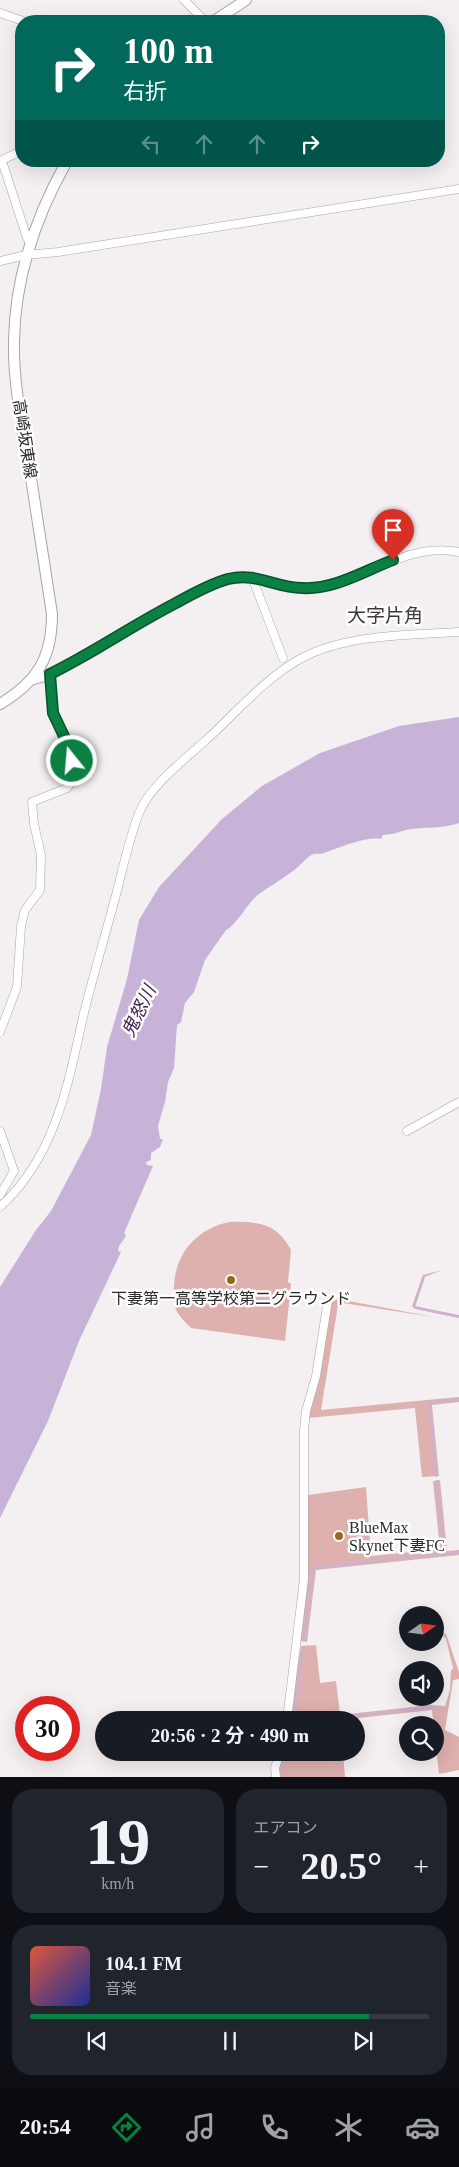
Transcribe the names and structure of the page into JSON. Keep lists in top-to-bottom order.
{
  "streets": {
    "main road": ["高崎坂東線"]
  },
  "districts": ["大字片角"],
  "water": ["鬼怒川"],
  "places": ["下妻第一高等学校第二グラウンド", "BlueMax Skynet下妻FC"],
  "north": "right",
  "page": {
    "turn": ["100 m", "右折"],
    "limit": "30",
    "trip": "20:56 · 2 分 · 490 m",
    "tile": [
      ["19", "km/h"],
      "エアコン"
    ],
    "heat": ["−", "20.5°", "+"],
    "song": ["104.1 FM", "音楽"],
    "tabs": "20:54"
  }
}
